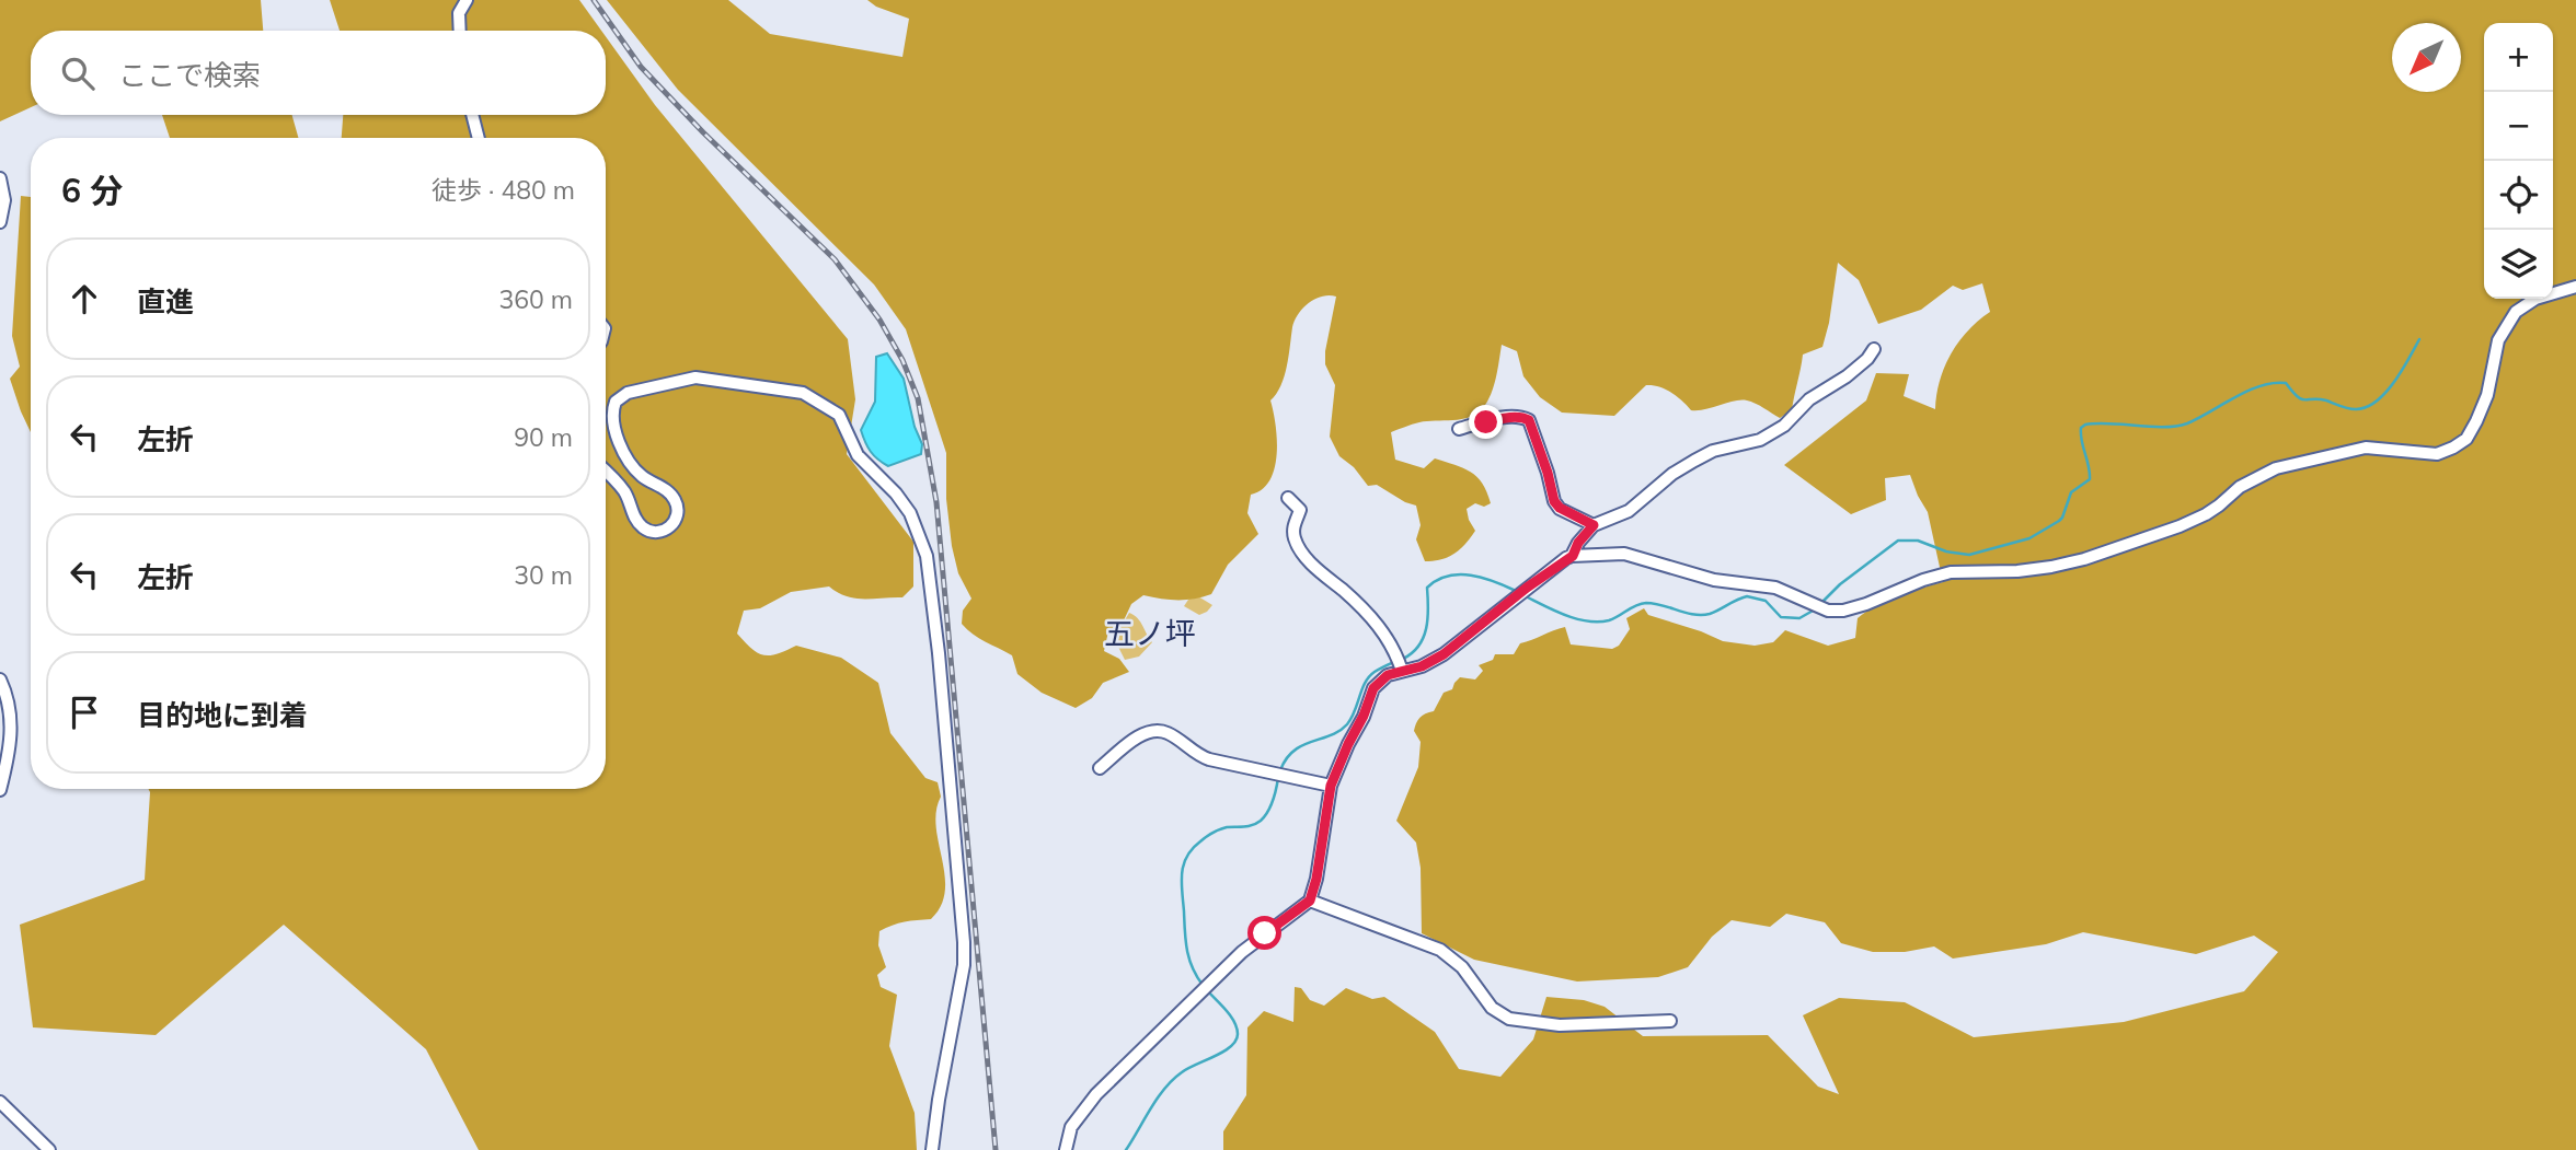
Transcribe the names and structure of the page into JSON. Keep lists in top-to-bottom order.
{
  "districts": ["五ノ坪"],
  "north": "bottom left",
  "page": {
    "map_buttons": ["+", "−"],
    "search": "ここで検索",
    "heading": ["6 分", "徒歩 · 480 m"],
    "list": [
      ["直進", "360 m"],
      ["左折", "90 m"],
      ["左折", "30 m"],
      "目的地に到着"
    ]
  }
}
